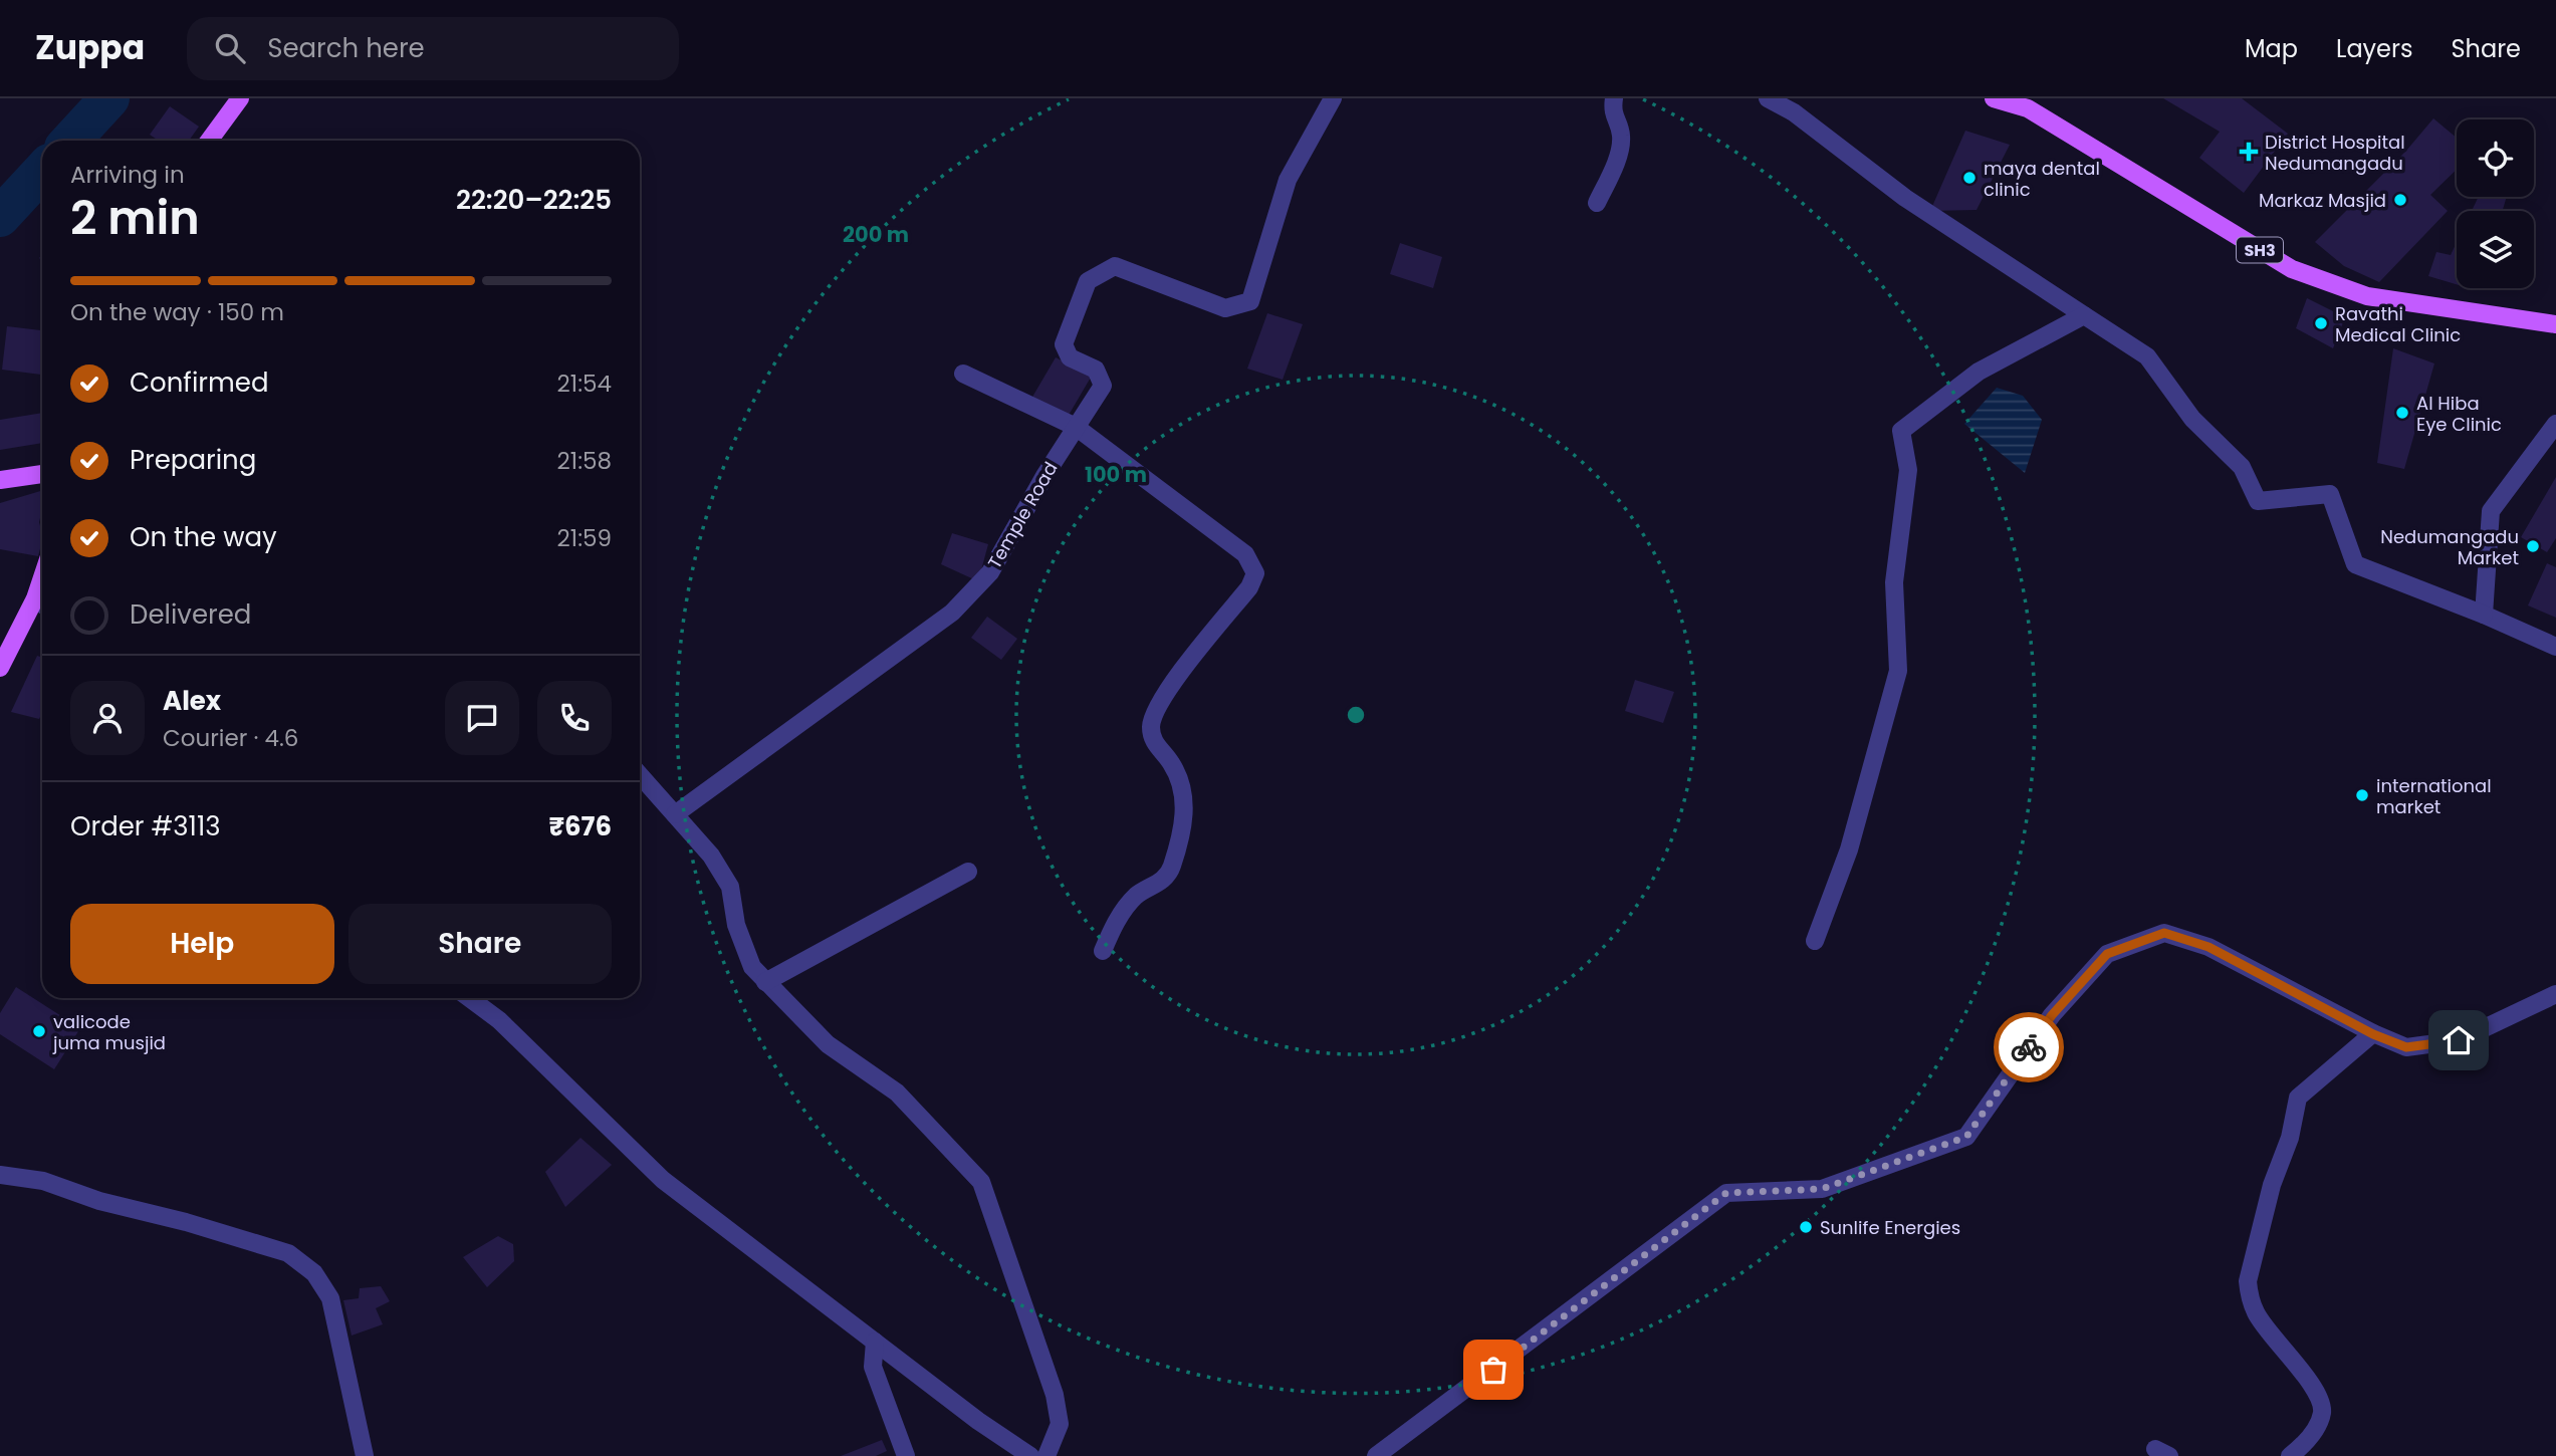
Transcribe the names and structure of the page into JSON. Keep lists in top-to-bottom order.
{
  "streets": {
    "main road": ["SH3"],
    "street": ["Temple Road"]
  },
  "places": {
    "health": ["District Hospital Nedumangadu"],
    "other": [
      "maya dental clinic",
      "Markaz Masjid",
      "Ravathi Medical Clinic",
      "Al Hiba Eye Clinic",
      "Nedumangadu Market",
      "international market",
      "valicode juma musjid",
      "Sunlife Energies"
    ]
  },
  "page": {
    "header": "Zuppa",
    "search": "Search here",
    "nav": ["Map", "Layers", "Share"],
    "heading": ["2 min", "Arriving in", "22:20–22:25"],
    "panel": [
      "Alex",
      "Courier · 4.6",
      "Order #3113",
      "₹676"
    ],
    "bar": "On the way · 150 m",
    "list": [
      ["Confirmed", "21:54"],
      ["Preparing", "21:58"],
      ["On the way", "21:59"],
      "Delivered"
    ],
    "buttons": ["Help", "Share"]
  },
  "rings": ["200 m", "100 m"]
}
